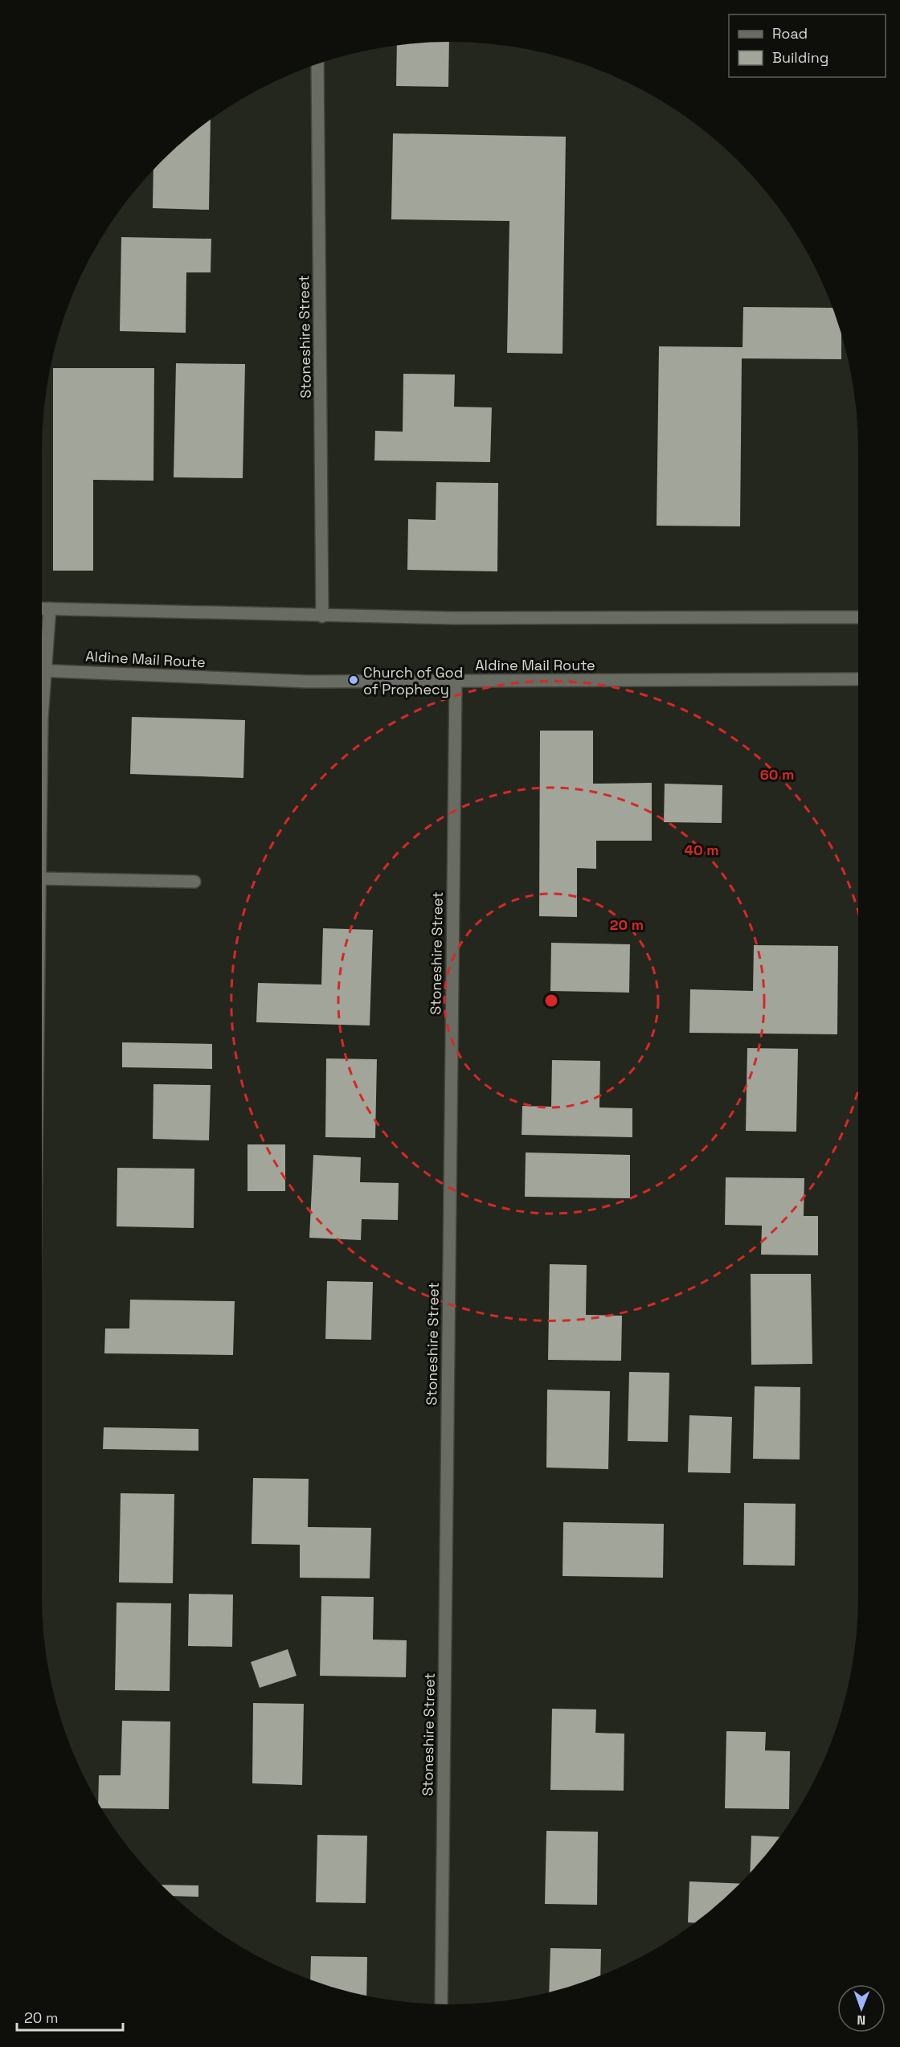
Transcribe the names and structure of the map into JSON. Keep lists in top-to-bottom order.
{
  "streets": {
    "street": ["Stoneshire Street", "Aldine Mail Route"]
  },
  "crossings": [
    ["Stoneshire Street", "Aldine Mail Route"]
  ],
  "places": ["Church of God of Prophecy"],
  "legend": ["Road", "Building"],
  "scale_bar": "20 m",
  "north": "bottom",
  "rings": ["60 m", "40 m", "20 m"]
}
